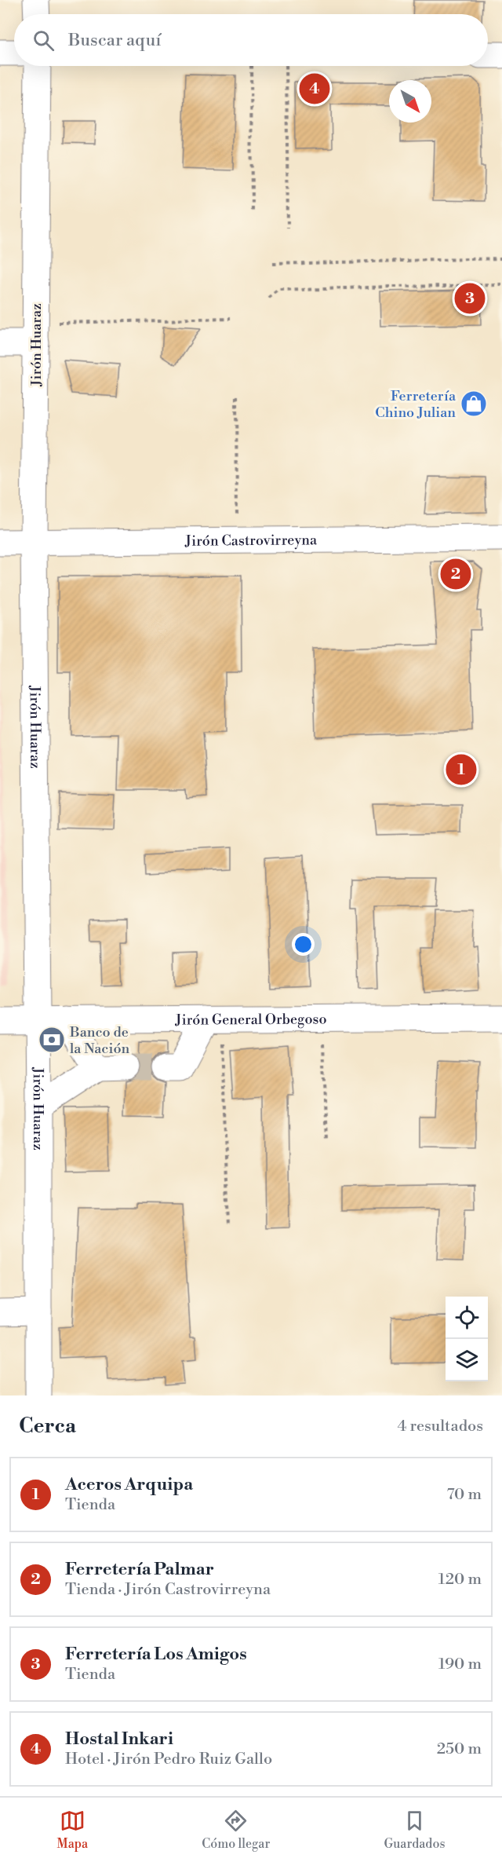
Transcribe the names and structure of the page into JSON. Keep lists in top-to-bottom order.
{
  "streets": {
    "street": ["Jirón Huaraz", "Jirón Castrovirreyna", "Jirón General Orbegoso"]
  },
  "crossings": [
    ["Jirón Huaraz", "Jirón Castrovirreyna"],
    ["Jirón Huaraz", "Jirón General Orbegoso"]
  ],
  "places": {
    "shop": ["Ferretería Chino Julian"],
    "bank": ["Banco de la Nación"]
  },
  "north": "bottom right",
  "page": {
    "search": "Buscar aquí",
    "pins": [
      "4",
      "3",
      "2",
      "1"
    ],
    "heading": ["Cerca", "4 resultados"],
    "list": [
      {
        "mark": "1",
        "name": "Aceros Arquipa",
        "note": "Tienda",
        "value": "70 m"
      },
      {
        "mark": "2",
        "name": "Ferretería Palmar",
        "note": "Tienda · Jirón Castrovirreyna",
        "value": "120 m"
      },
      {
        "mark": "3",
        "name": "Ferretería Los Amigos",
        "note": "Tienda",
        "value": "190 m"
      },
      {
        "mark": "4",
        "name": "Hostal Inkari",
        "note": "Hotel · Jirón Pedro Ruiz Gallo",
        "value": "250 m"
      }
    ],
    "nav": ["Mapa", "Cómo llegar", "Guardados"]
  }
}
